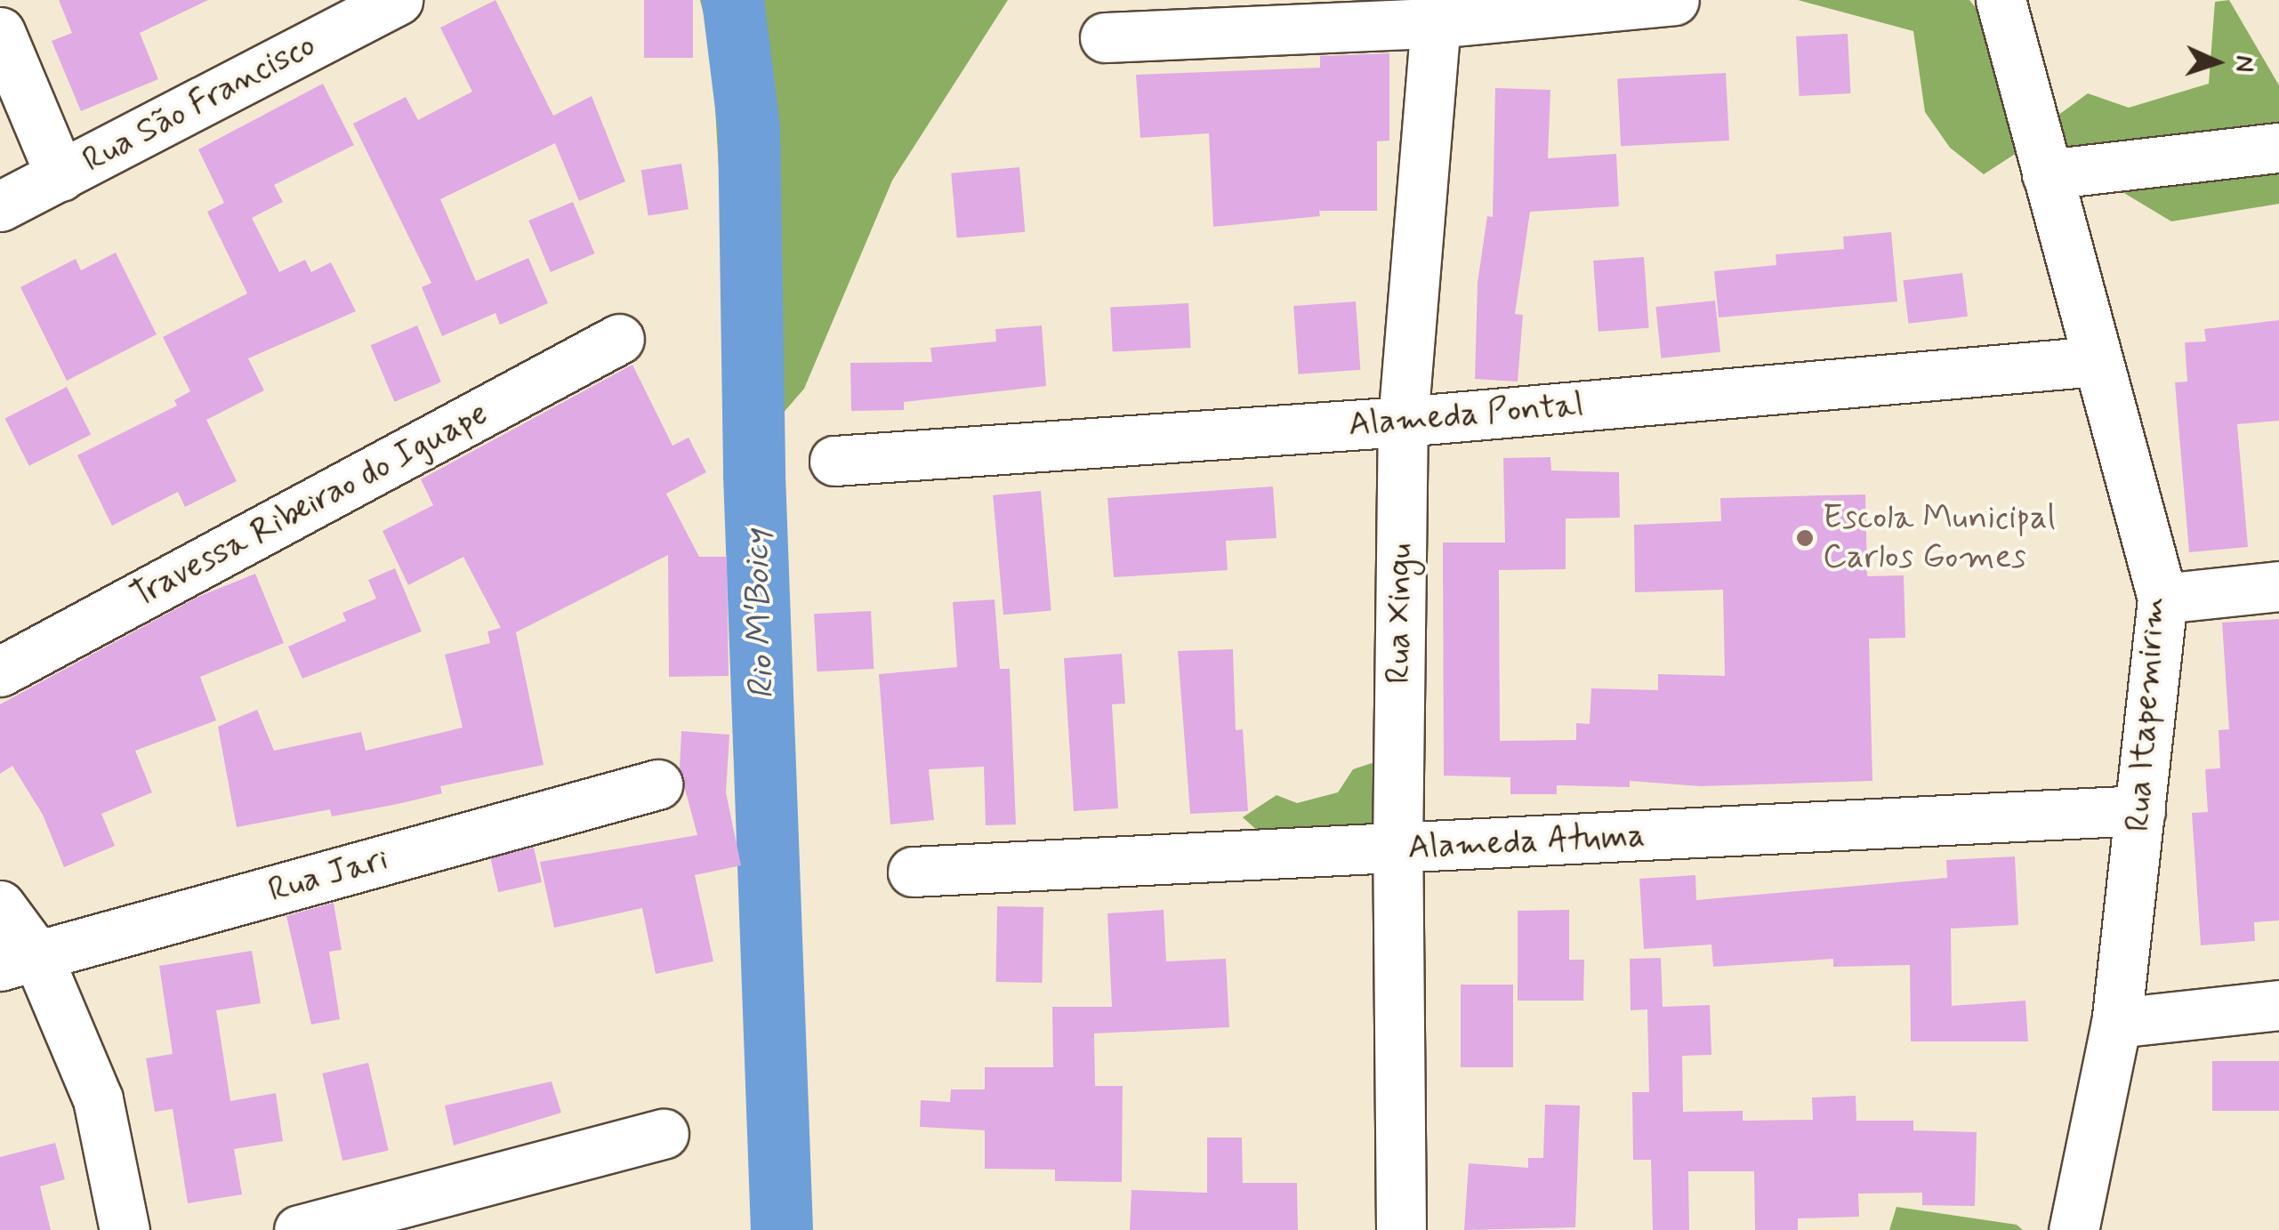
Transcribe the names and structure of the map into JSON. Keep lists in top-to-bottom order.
{
  "streets": {
    "street": [
      "Rua São Francisco",
      "Alameda Pontal",
      "Travessa Ribeirao do Iguape",
      "Rua Xingu",
      "Rua Itapemirim",
      "Alameda Atuma",
      "Rua Jari"
    ]
  },
  "crossings": [
    ["Alameda Pontal", "Rua Xingu"],
    ["Alameda Pontal", "Rua Itapemirim"],
    ["Rua Xingu", "Alameda Atuma"],
    ["Rua Itapemirim", "Alameda Atuma"]
  ],
  "water": ["Rio M'Boicy"],
  "places": ["Escola Municipal Carlos Gomes"],
  "north": "right"
}
